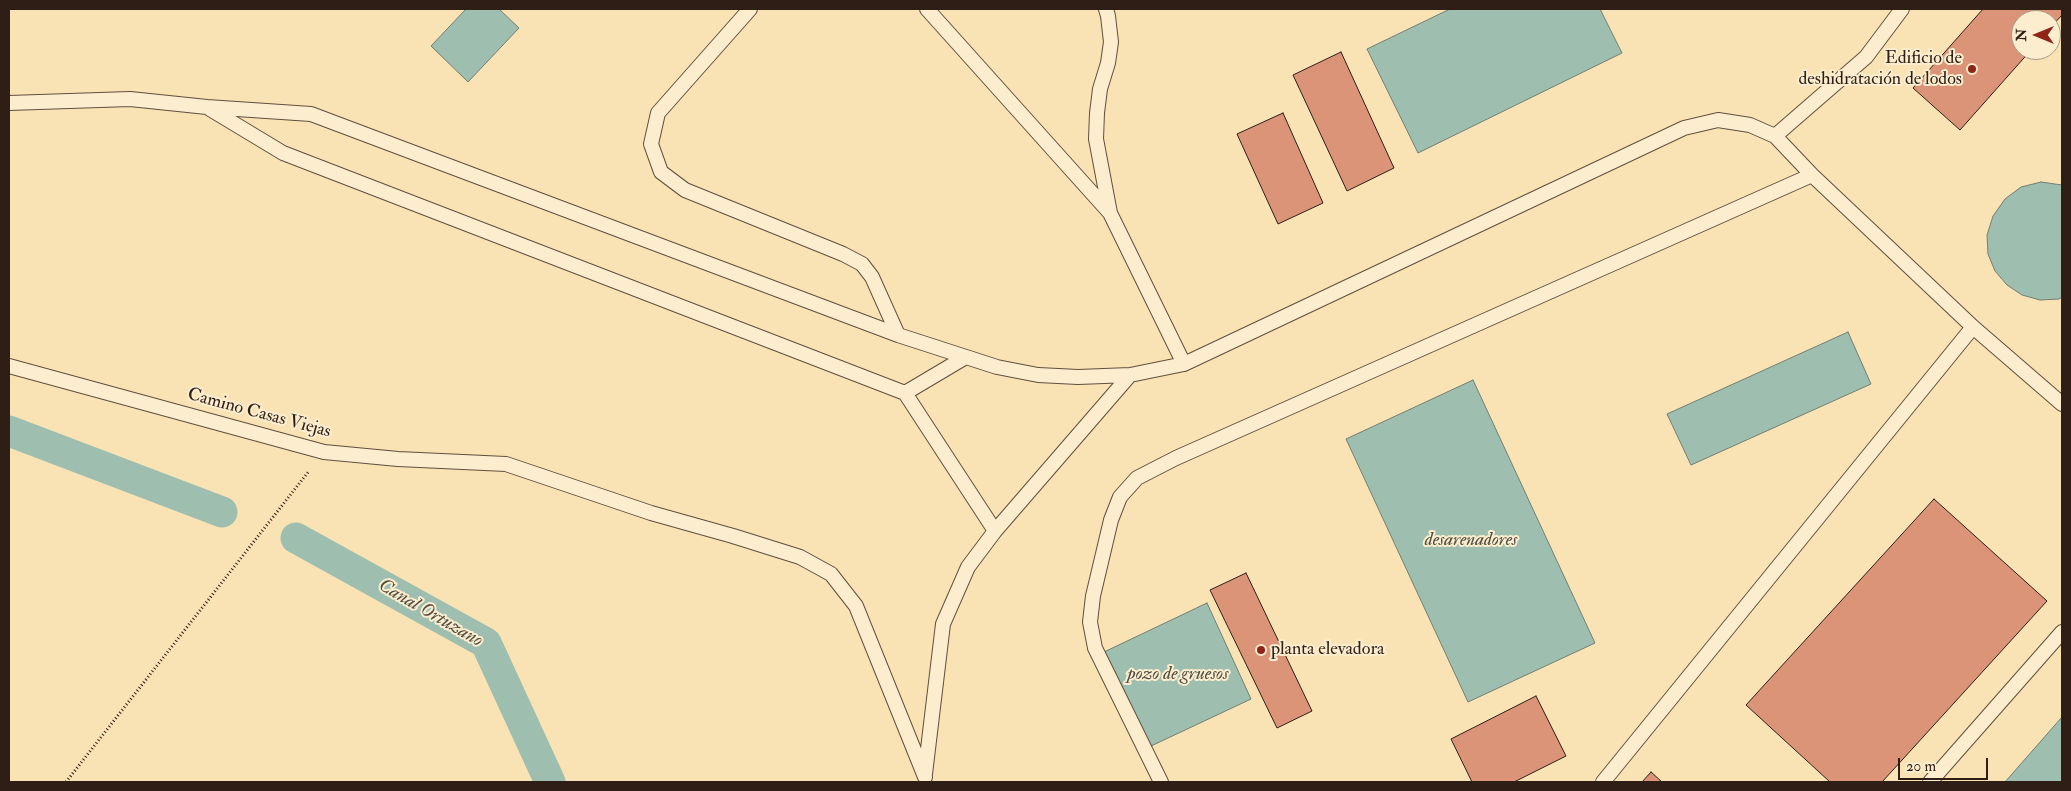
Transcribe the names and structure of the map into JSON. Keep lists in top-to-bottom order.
{
  "streets": {
    "lane": ["Camino Casas Viejas"]
  },
  "water": ["desarenadores", "Canal Ortuzano", "pozo de gruesos"],
  "places": ["Edificio de deshidratación de lodos", "planta elevadora"],
  "scale_bar": "20 m",
  "north": "left"
}
